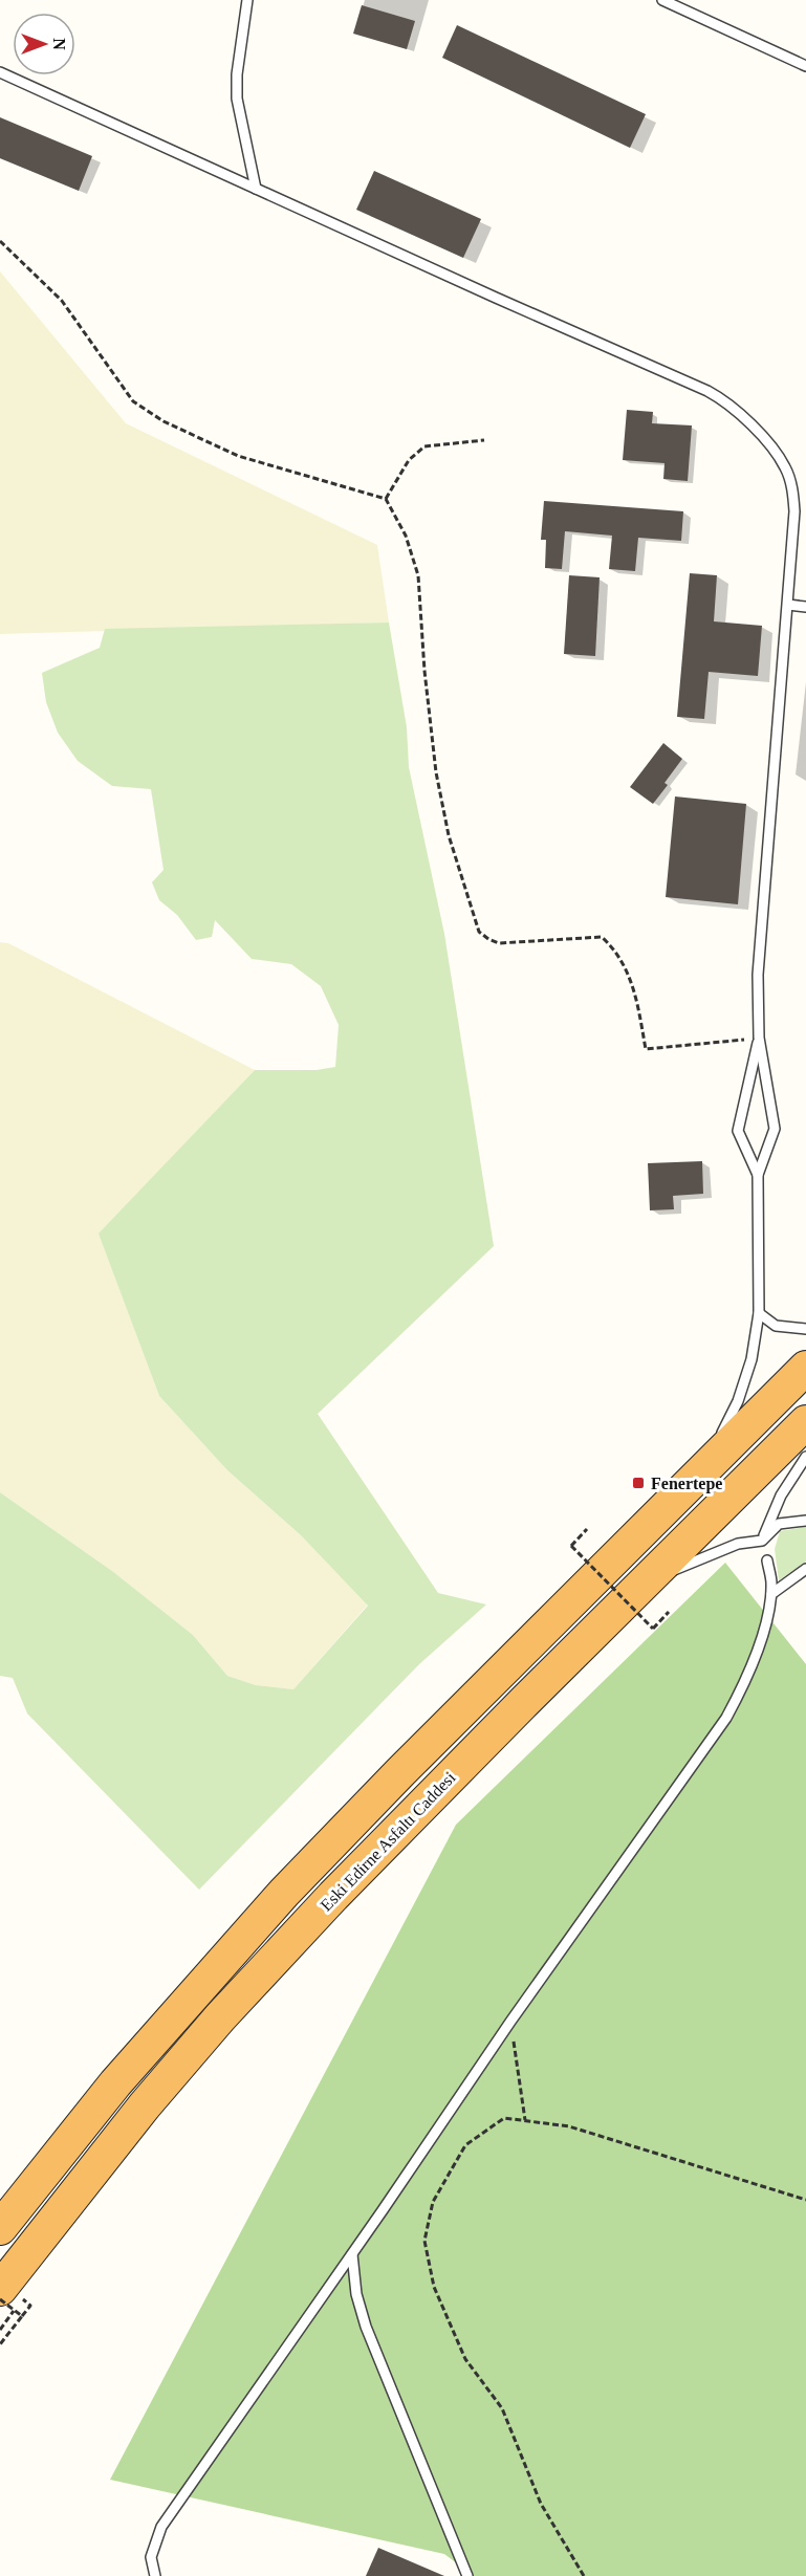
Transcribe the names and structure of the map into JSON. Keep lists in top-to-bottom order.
{
  "streets": {
    "highway": ["Eski Edirne Asfaltı Caddesi"]
  },
  "places": {
    "transit": ["Fenertepe"]
  },
  "north": "right"
}
